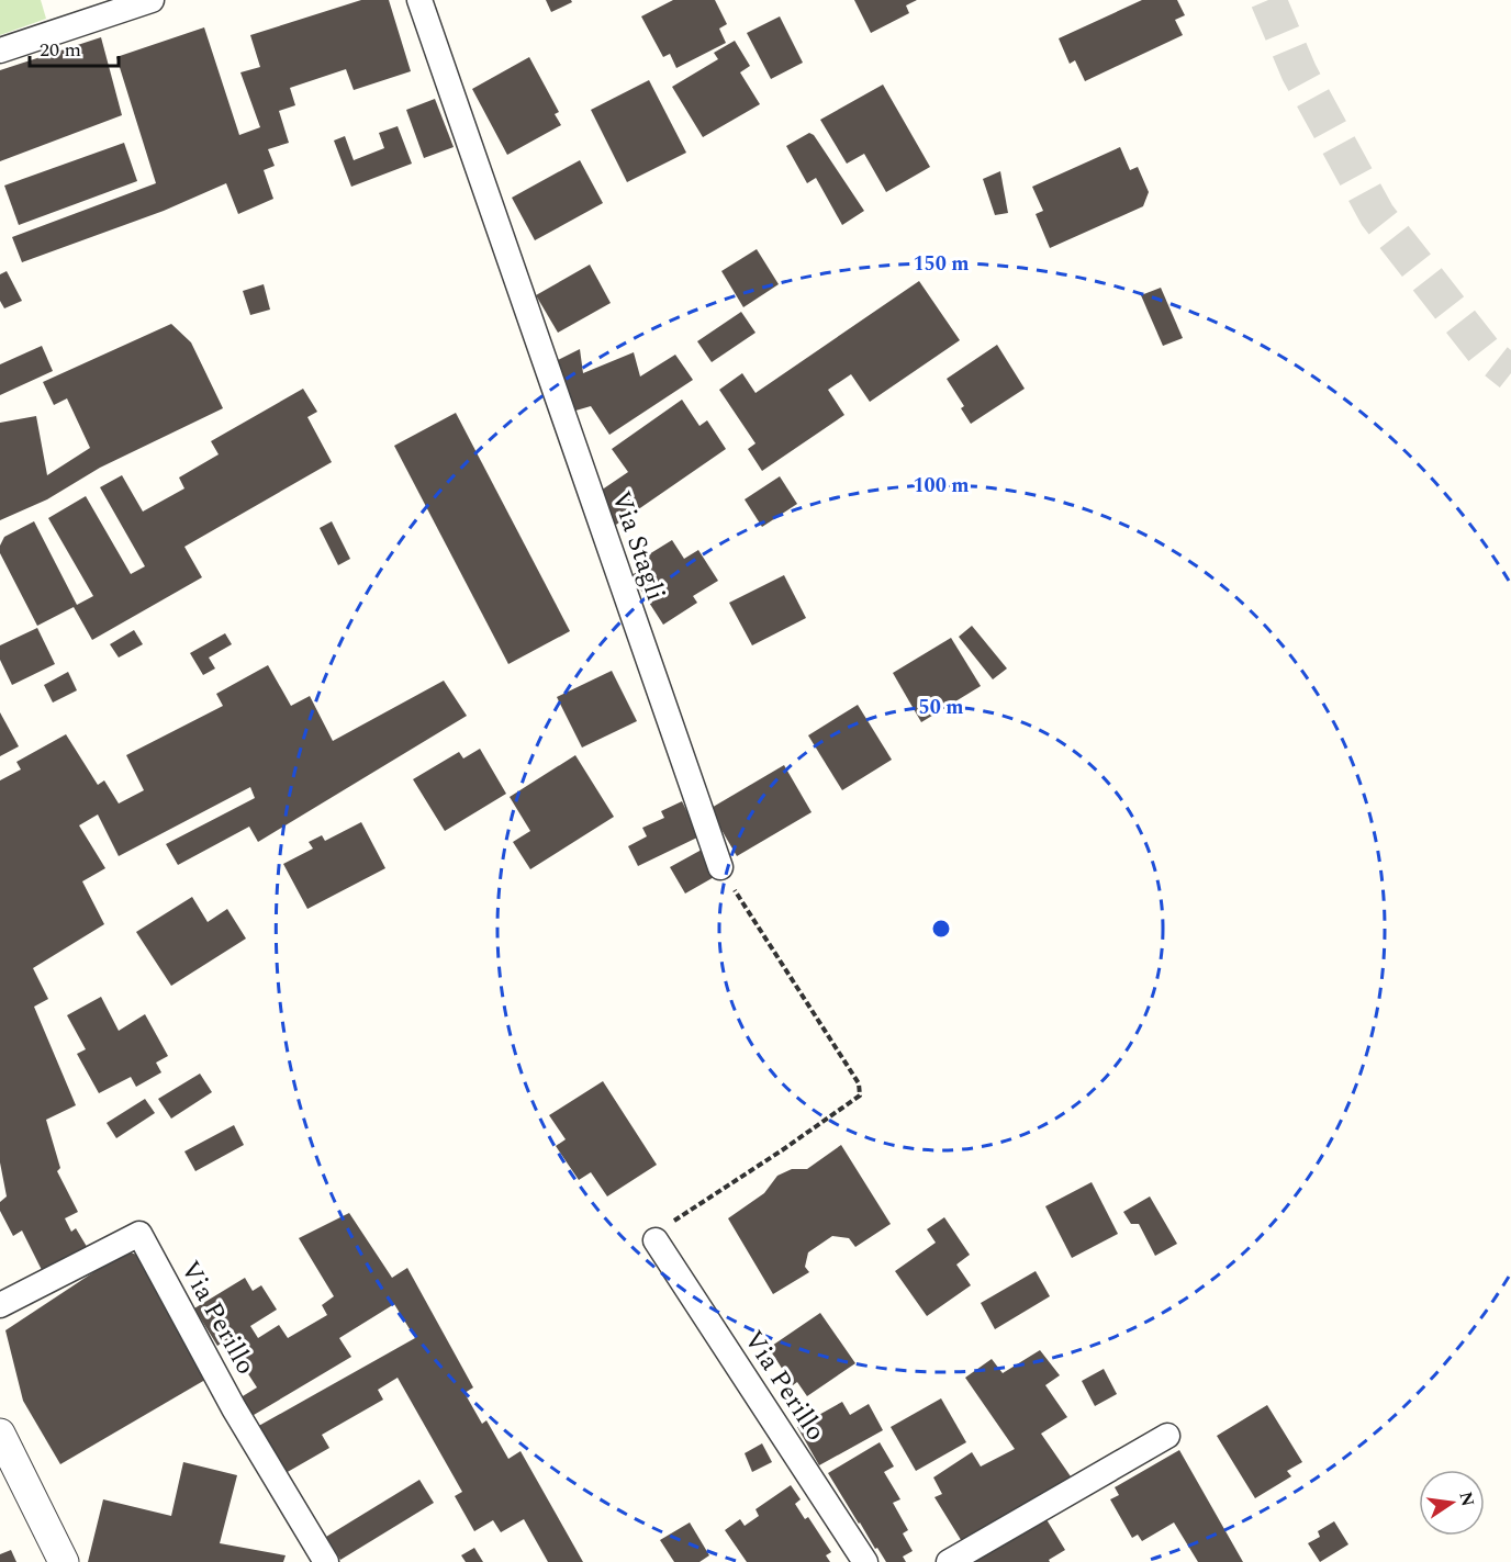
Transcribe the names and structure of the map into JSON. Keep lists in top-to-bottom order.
{
  "streets": {
    "street": ["Via Stagli", "Via Perillo"]
  },
  "scale_bar": "20 m",
  "north": "right",
  "rings": ["150 m", "100 m", "50 m"]
}
